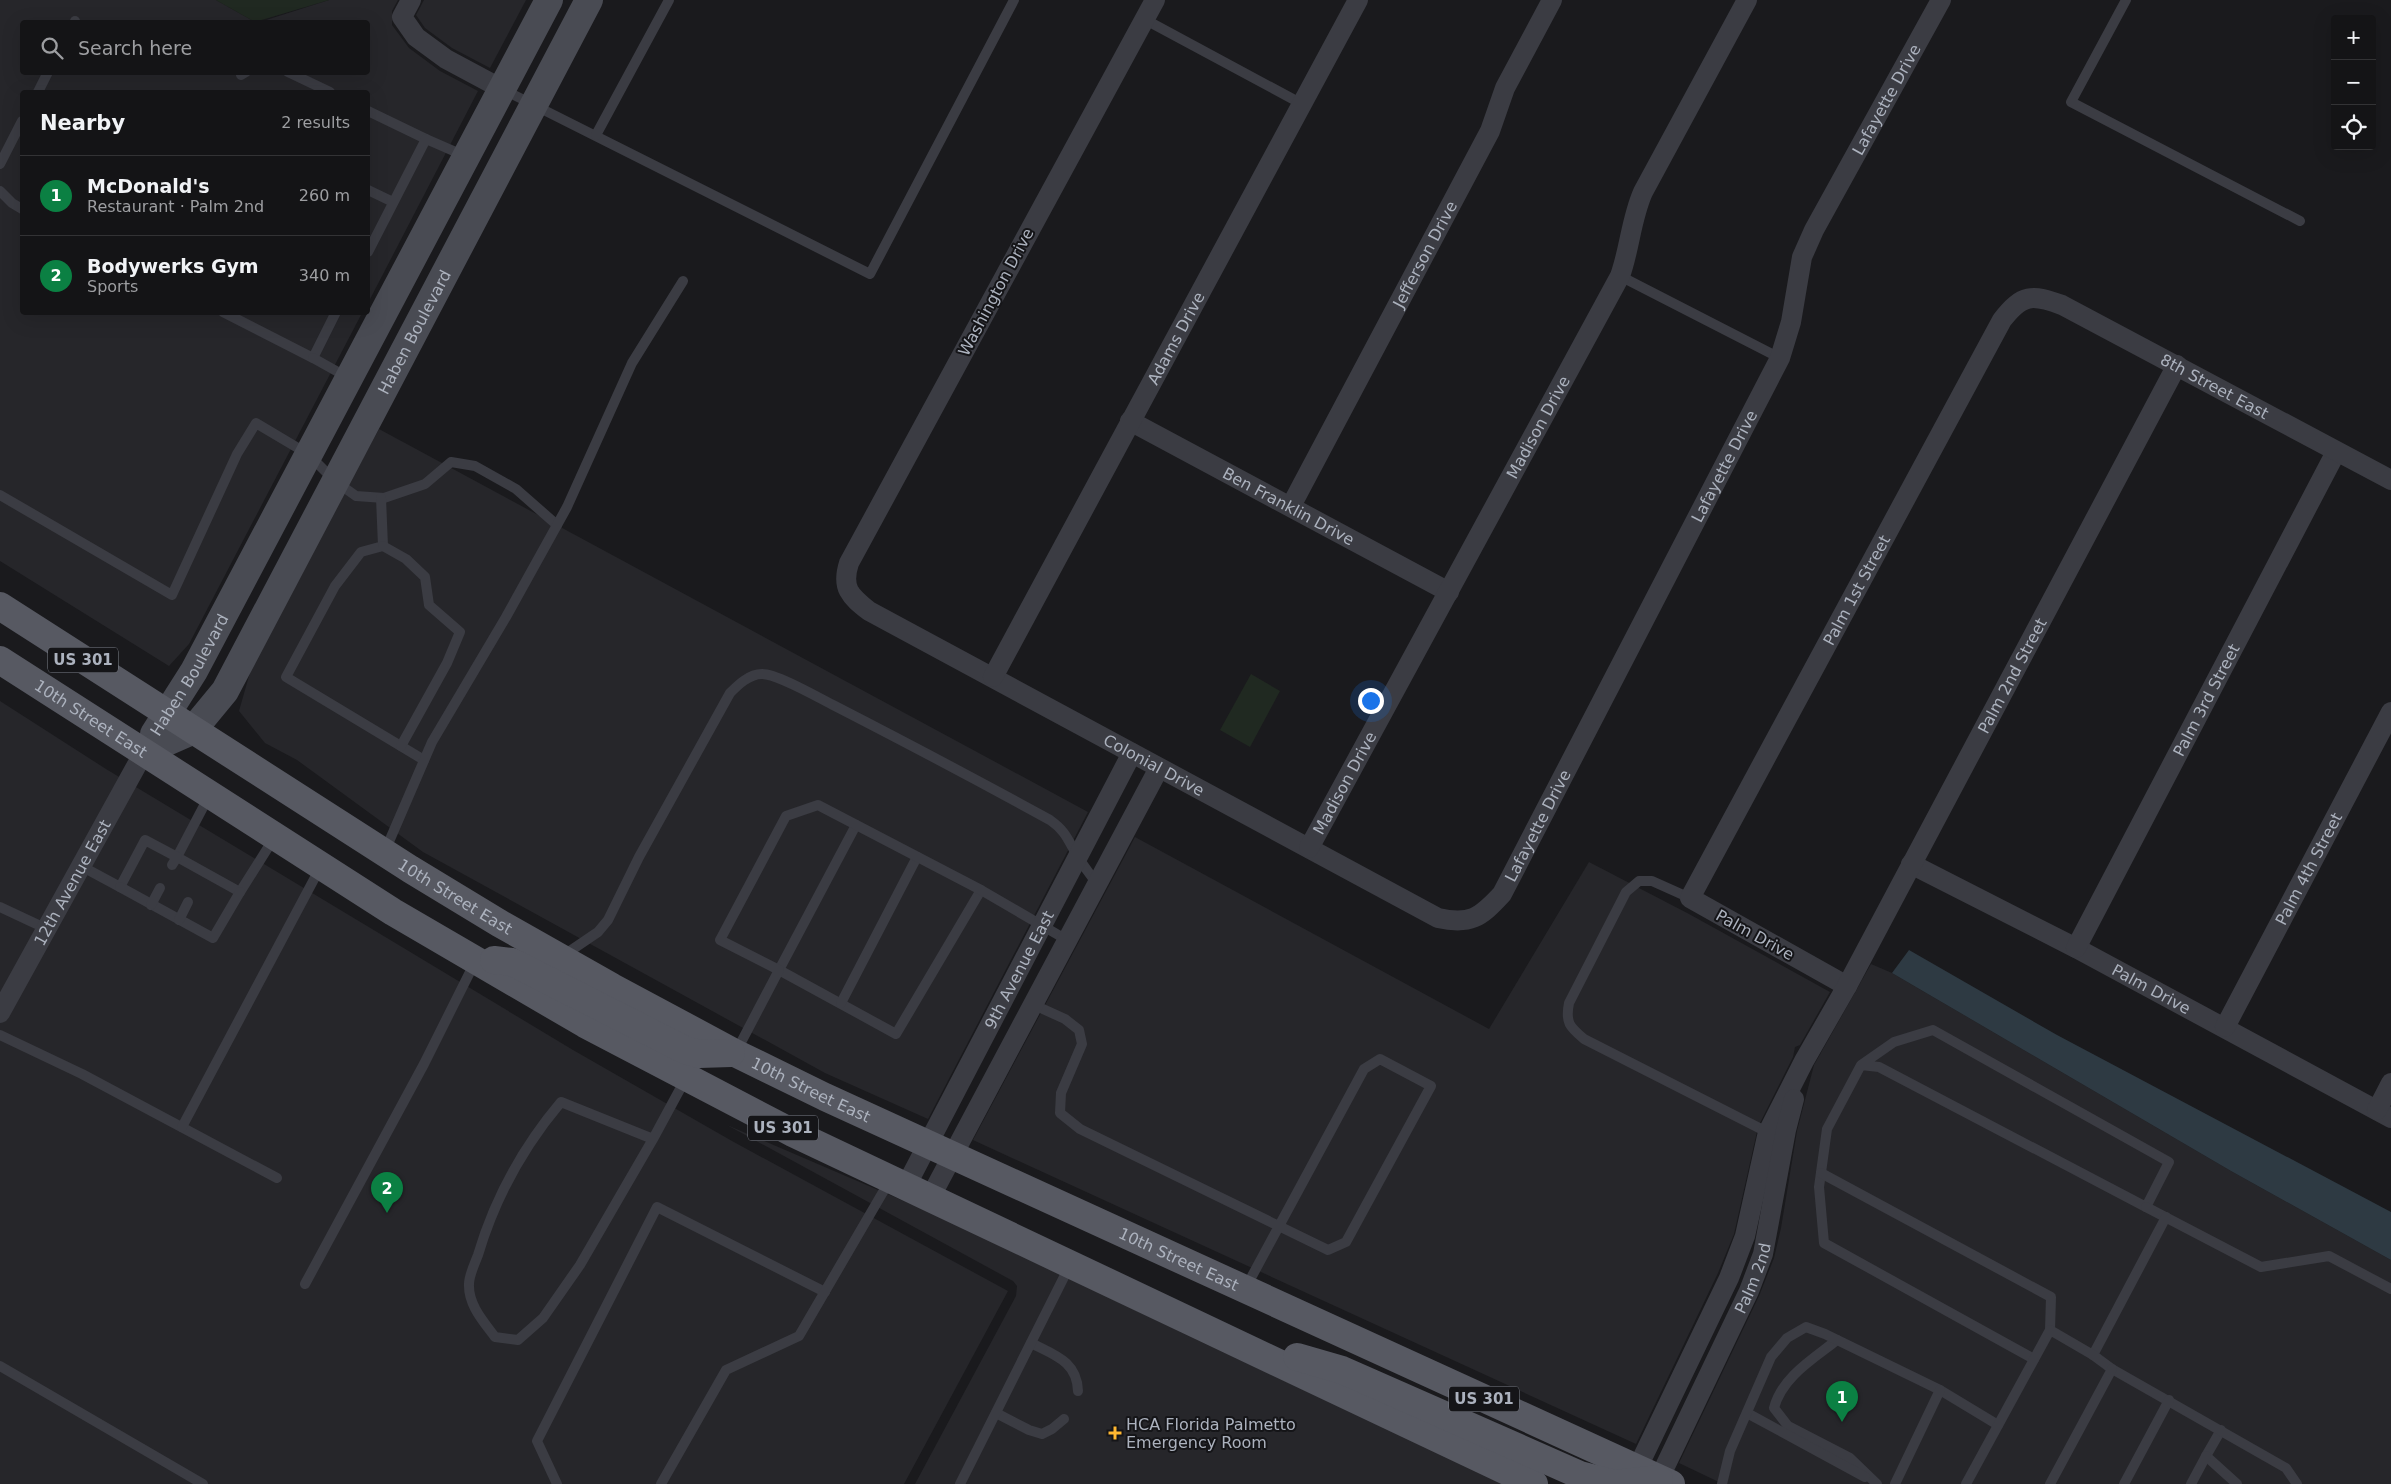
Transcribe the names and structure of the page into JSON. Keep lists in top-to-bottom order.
{
  "streets": {
    "main road": ["US 301", "10th Street East"],
    "street": [
      "Lafayette Drive",
      "Jefferson Drive",
      "Washington Drive",
      "Haben Boulevard",
      "Adams Drive",
      "8th Street East",
      "Madison Drive",
      "Ben Franklin Drive",
      "Palm 1st Street",
      "Palm 2nd Street",
      "Palm 3rd Street",
      "Colonial Drive",
      "Palm 4th Street",
      "12th Avenue East",
      "Palm Drive",
      "9th Avenue East",
      "Palm 2nd"
    ]
  },
  "crossings": [
    ["Lafayette Drive", "Colonial Drive"],
    ["Jefferson Drive", "Ben Franklin Drive"],
    ["Washington Drive", "Colonial Drive"],
    ["Haben Boulevard", "10th Street East"],
    ["Haben Boulevard", "12th Avenue East"],
    ["Adams Drive", "Ben Franklin Drive"],
    ["Adams Drive", "Colonial Drive"],
    ["8th Street East", "Palm 1st Street"],
    ["8th Street East", "Palm 2nd Street"],
    ["8th Street East", "Palm 3rd Street"],
    ["Madison Drive", "Ben Franklin Drive"],
    ["Madison Drive", "Colonial Drive"],
    ["Palm 1st Street", "Palm Drive"],
    ["Palm 2nd Street", "Palm Drive"],
    ["Palm 2nd Street", "Palm 2nd"],
    ["Palm 3rd Street", "Palm Drive"],
    ["10th Street East", "12th Avenue East"],
    ["10th Street East", "9th Avenue East"],
    ["10th Street East", "Palm 2nd"],
    ["Colonial Drive", "9th Avenue East"],
    ["Palm 4th Street", "Palm Drive"],
    ["Palm Drive", "Palm 2nd"]
  ],
  "places": {
    "health": ["HCA Florida Palmetto Emergency Room"]
  },
  "page": {
    "map_buttons": ["+", "−"],
    "search": "Search here",
    "heading": ["Nearby", "2 results"],
    "list": [
      {
        "mark": "1",
        "name": "McDonald's",
        "note": "Restaurant · Palm 2nd",
        "value": "260 m"
      },
      {
        "mark": "2",
        "name": "Bodywerks Gym",
        "note": "Sports",
        "value": "340 m"
      }
    ],
    "pins": ["2", "1"]
  }
}
